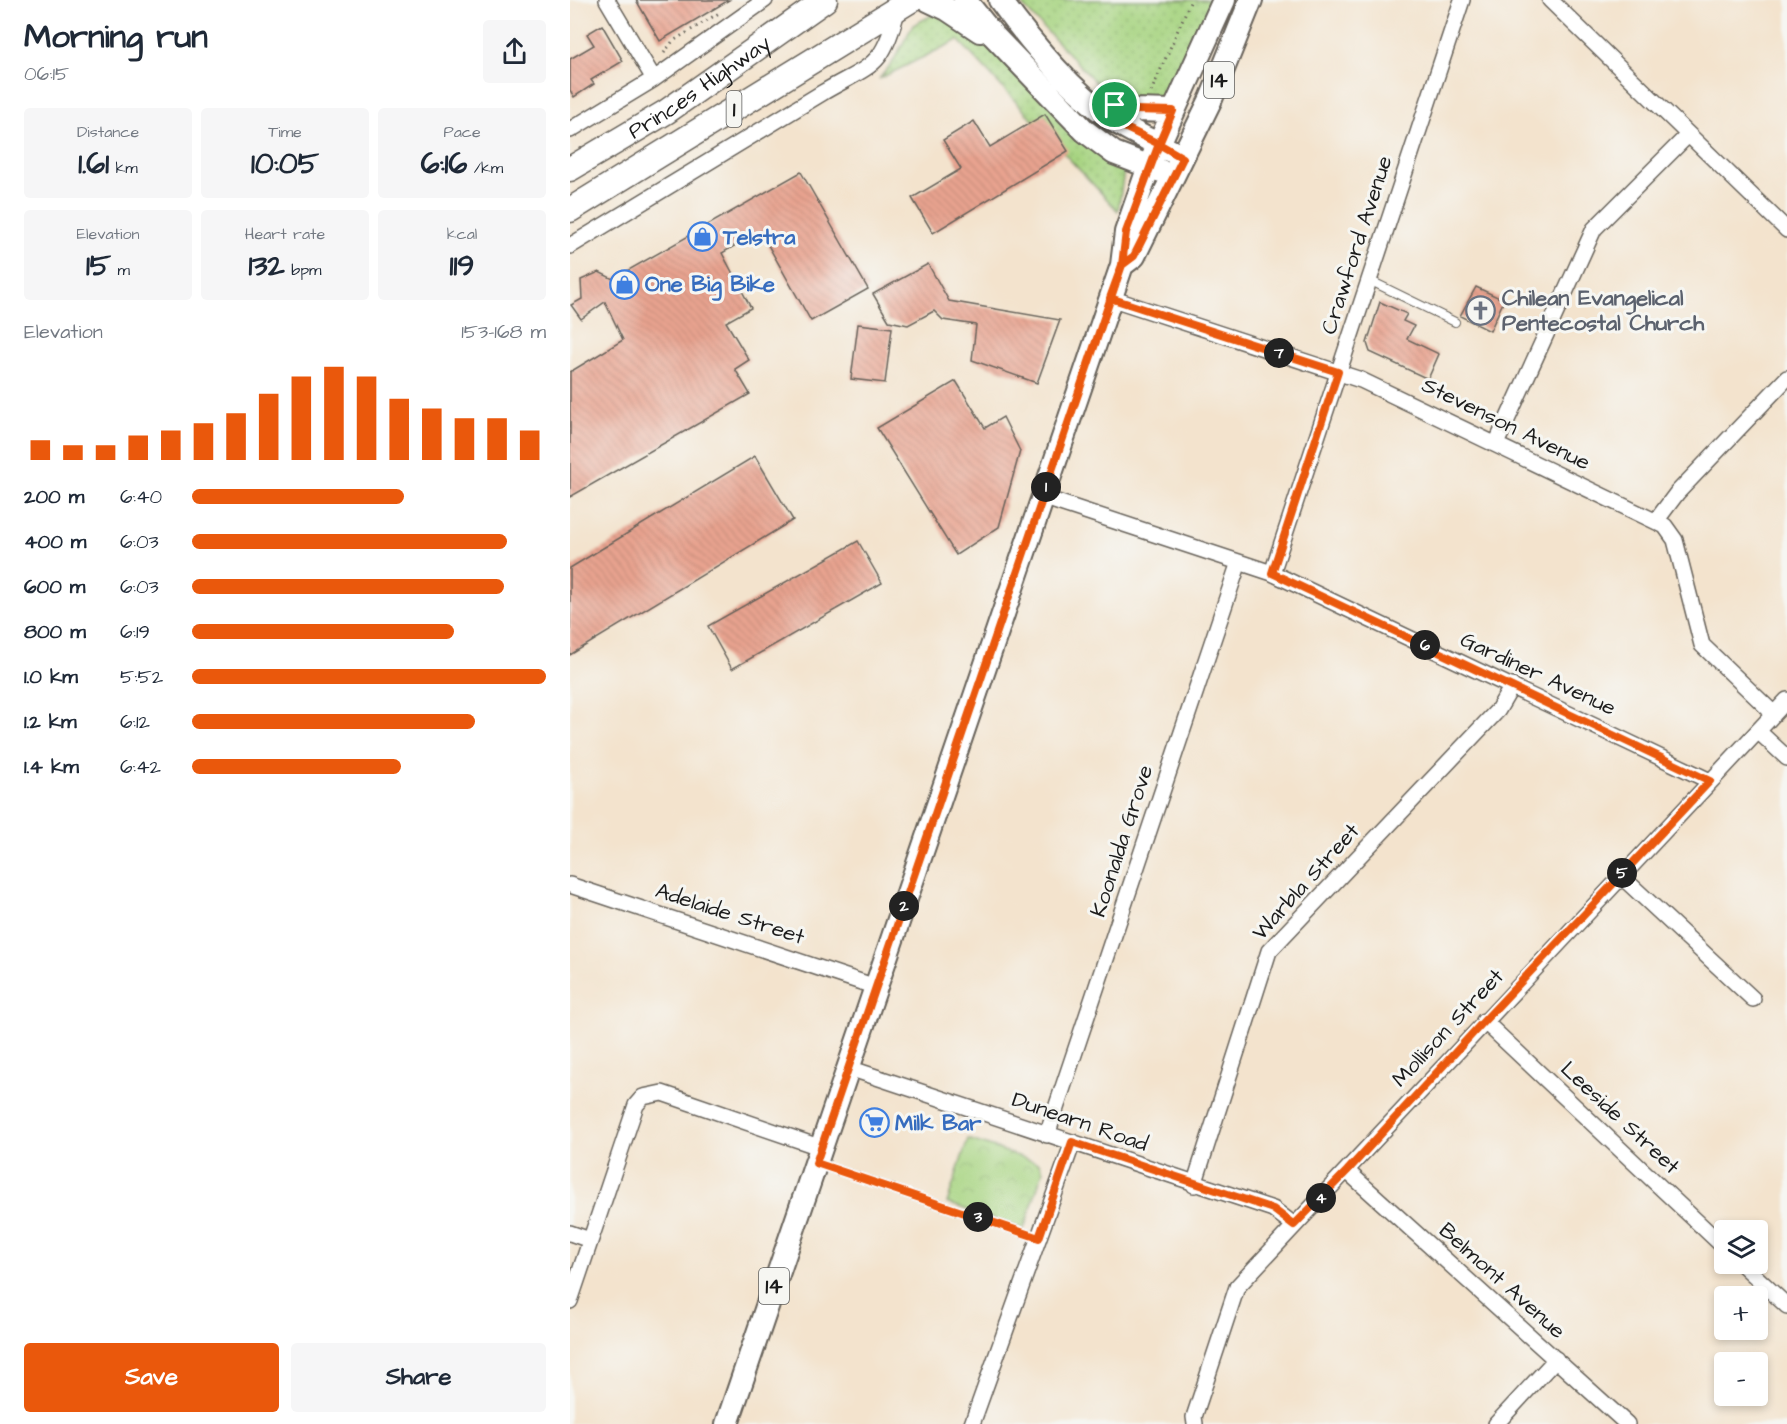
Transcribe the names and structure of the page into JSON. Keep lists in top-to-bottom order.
{
  "streets": {
    "highway": ["Princes Highway", "1"],
    "main road": ["14"],
    "street": [
      "Crawford Avenue",
      "Stevenson Avenue",
      "Gardiner Avenue",
      "Koonalda Grove",
      "Warbla Street",
      "Adelaide Street",
      "Mollison Street",
      "Leeside Street",
      "Dunearn Road",
      "Belmont Avenue"
    ]
  },
  "crossings": [
    ["14", "Stevenson Avenue"],
    ["14", "Gardiner Avenue"],
    ["14", "Adelaide Street"],
    ["14", "Dunearn Road"],
    ["Crawford Avenue", "Stevenson Avenue"],
    ["Crawford Avenue", "Gardiner Avenue"],
    ["Stevenson Avenue", "Mollison Street"],
    ["Gardiner Avenue", "Koonalda Grove"],
    ["Gardiner Avenue", "Warbla Street"],
    ["Gardiner Avenue", "Mollison Street"],
    ["Koonalda Grove", "Dunearn Road"],
    ["Warbla Street", "Dunearn Road"],
    ["Mollison Street", "Leeside Street"],
    ["Mollison Street", "Dunearn Road"],
    ["Mollison Street", "Belmont Avenue"]
  ],
  "places": {
    "shop": ["Telstra", "One Big Bike"],
    "church": ["Chilean Evangelical Pentecostal Church"],
    "supermarket": ["Milk Bar"]
  },
  "page": {
    "heading": ["Morning run", "06:15"],
    "stats": [
      ["Distance", "1.61 km"],
      ["Time", "10:05"],
      ["Pace", "6:16 /km"],
      ["Elevation", "15 m"],
      ["Heart rate", "132 bpm"],
      ["kcal", "119"]
    ],
    "chart": ["Elevation", "153–168 m"],
    "pins": [
      "7",
      "1",
      "6",
      "5",
      "2",
      "4",
      "3"
    ],
    "list": [
      {
        "name": "200 m",
        "note": "6:40"
      },
      {
        "name": "400 m",
        "note": "6:03"
      },
      {
        "name": "600 m",
        "note": "6:03"
      },
      {
        "name": "800 m",
        "note": "6:19"
      },
      {
        "name": "1.0 km",
        "note": "5:52"
      },
      {
        "name": "1.2 km",
        "note": "6:12"
      },
      {
        "name": "1.4 km",
        "note": "6:42"
      }
    ],
    "map_buttons": ["+", "−"],
    "buttons": ["Save", "Share"]
  }
}
